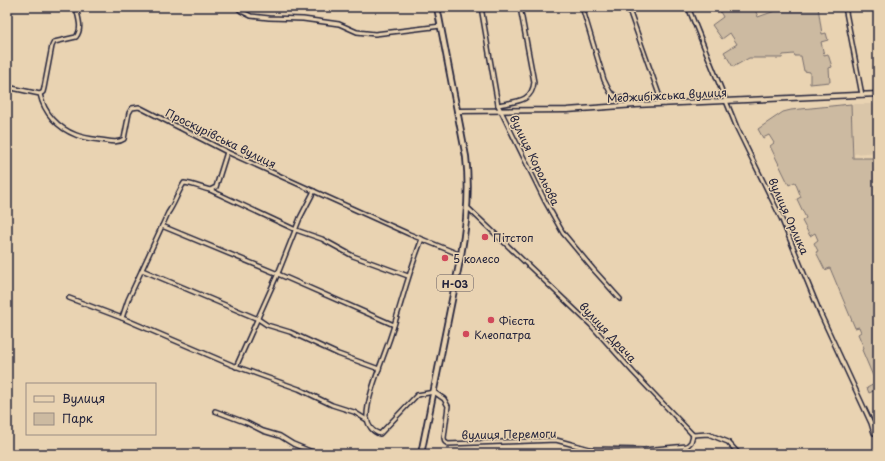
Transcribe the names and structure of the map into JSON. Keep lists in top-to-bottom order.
{
  "streets": {
    "main road": ["Меджибіжська вулиця", "Н-03"],
    "street": [
      "Проскурівська вулиця",
      "вулиця Корольова",
      "вулиця Орлика",
      "вулиця Драча",
      "вулиця Перемоги"
    ]
  },
  "crossings": [
    ["Меджибіжська вулиця", "вулиця Корольова"],
    ["Меджибіжська вулиця", "вулиця Орлика"],
    ["Меджибіжська вулиця", "Н-03"],
    ["Проскурівська вулиця", "Н-03"],
    ["Н-03", "вулиця Драча"],
    ["Н-03", "вулиця Перемоги"],
    ["вулиця Драча", "вулиця Перемоги"]
  ],
  "places": [
    "Пітстоп",
    "5 колесо",
    "Фієста",
    "Клеопатра"
  ],
  "legend": ["Вулиця", "Парк"]
}
